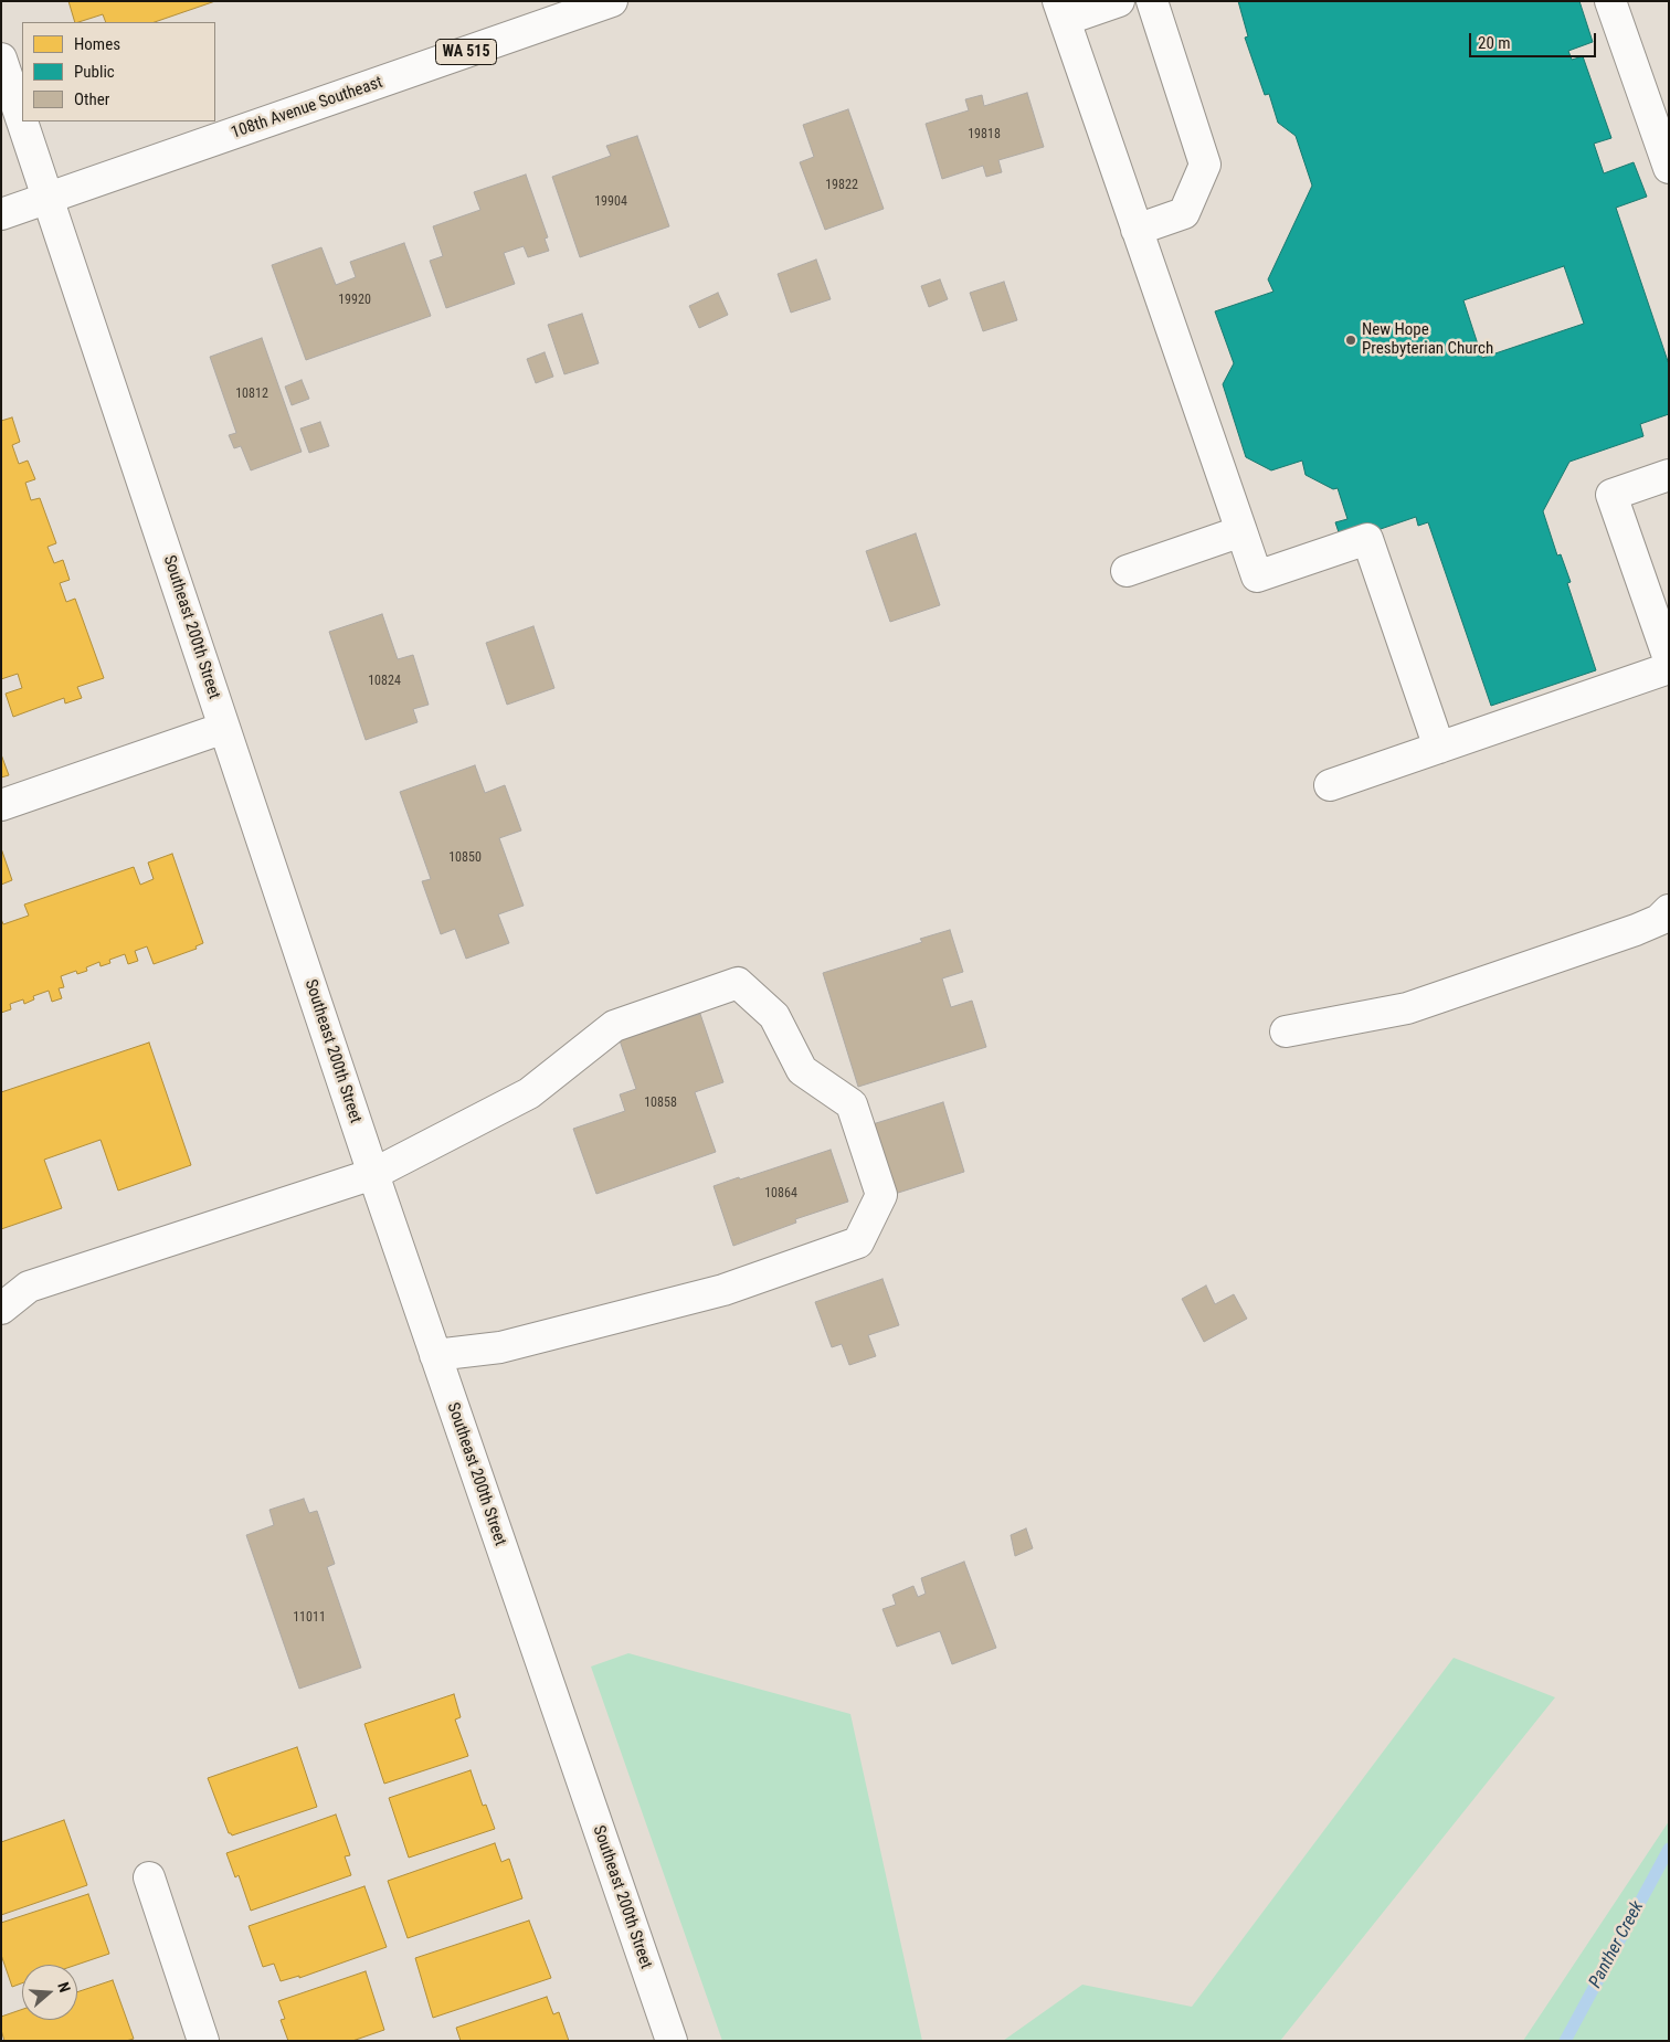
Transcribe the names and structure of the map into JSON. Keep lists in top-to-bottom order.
{
  "streets": {
    "street": ["WA 515", "108th Avenue Southeast", "Southeast 200th Street"]
  },
  "crossings": [
    ["108th Avenue Southeast", "Southeast 200th Street"]
  ],
  "water": ["Panther Creek"],
  "places": ["New Hope Presbyterian Church"],
  "house_numbers": [
    "19818",
    "19822",
    "19904",
    "19920",
    "10812",
    "10824",
    "10850",
    "10858",
    "10864",
    "11011"
  ],
  "legend": ["Homes", "Public", "Other"],
  "scale_bar": "20 m",
  "north": "right"
}
